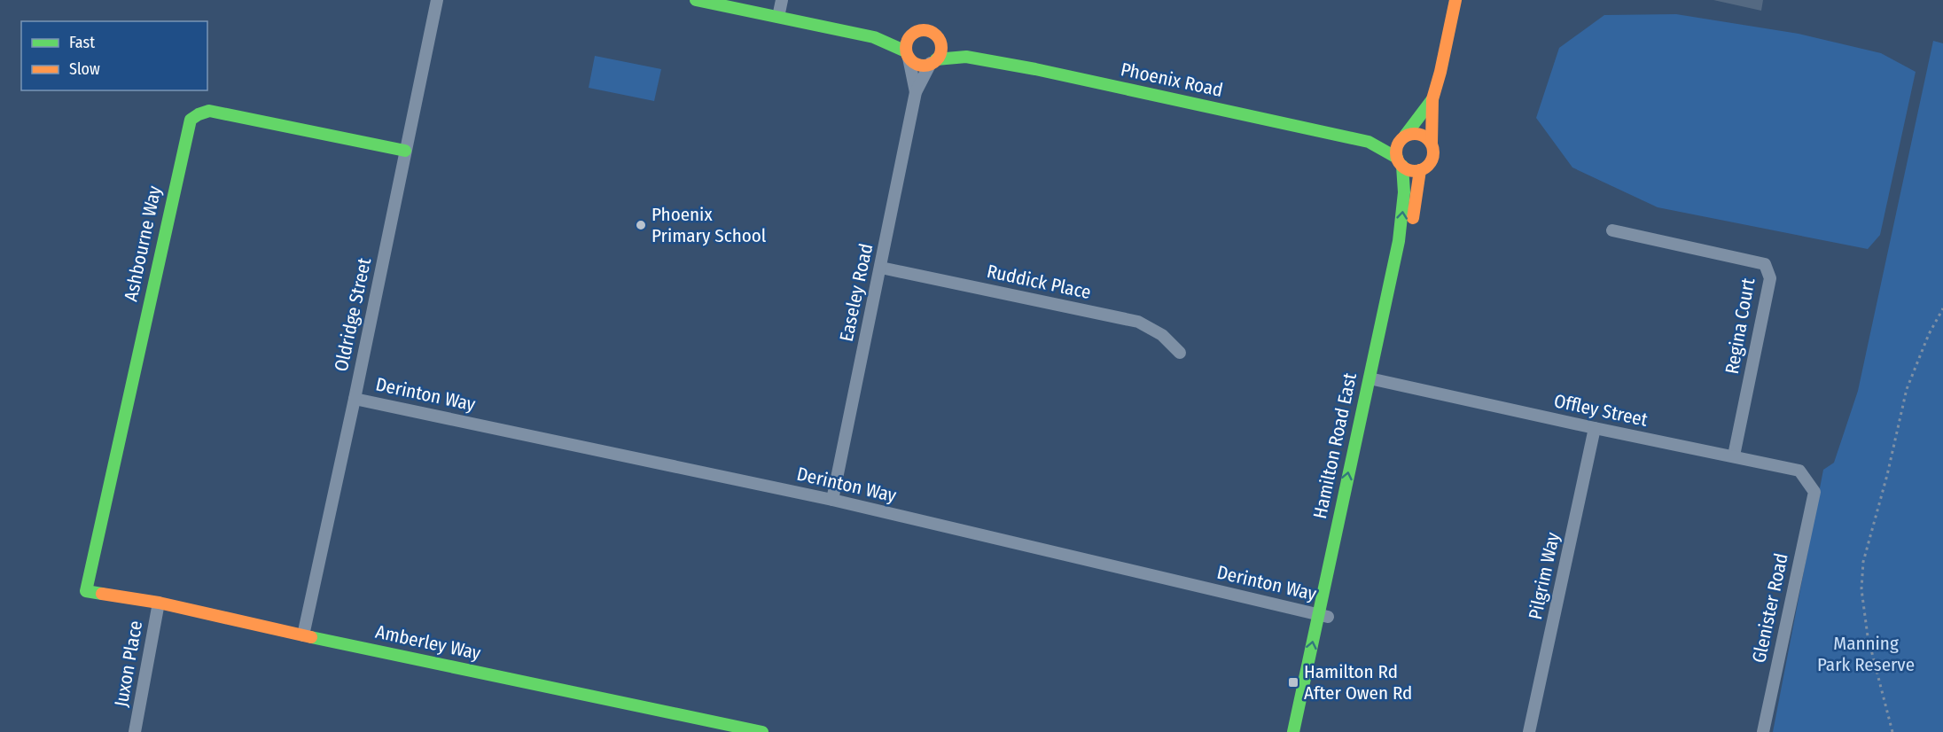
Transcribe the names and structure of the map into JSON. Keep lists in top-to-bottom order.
{
  "streets": {
    "street": [
      "Phoenix Road",
      "Ashbourne Way",
      "Ruddick Place",
      "Easeley Road",
      "Oldridge Street",
      "Regina Court",
      "Derinton Way",
      "Offley Street",
      "Hamilton Road East",
      "Pilgrim Way",
      "Glenister Road",
      "Amberley Way",
      "Juxon Place"
    ]
  },
  "crossings": [
    ["Phoenix Road", "Easeley Road"],
    ["Phoenix Road", "Hamilton Road East"],
    ["Ashbourne Way", "Oldridge Street"],
    ["Ashbourne Way", "Amberley Way"],
    ["Ruddick Place", "Easeley Road"],
    ["Easeley Road", "Derinton Way"],
    ["Oldridge Street", "Derinton Way"],
    ["Oldridge Street", "Amberley Way"],
    ["Regina Court", "Offley Street"],
    ["Derinton Way", "Hamilton Road East"],
    ["Offley Street", "Hamilton Road East"],
    ["Offley Street", "Pilgrim Way"],
    ["Offley Street", "Glenister Road"],
    ["Amberley Way", "Juxon Place"]
  ],
  "parks": ["Manning Park Reserve"],
  "places": {
    "other": ["Phoenix Primary School"],
    "transit": ["Hamilton Rd After Owen Rd"]
  },
  "legend": ["Fast", "Slow"]
}
